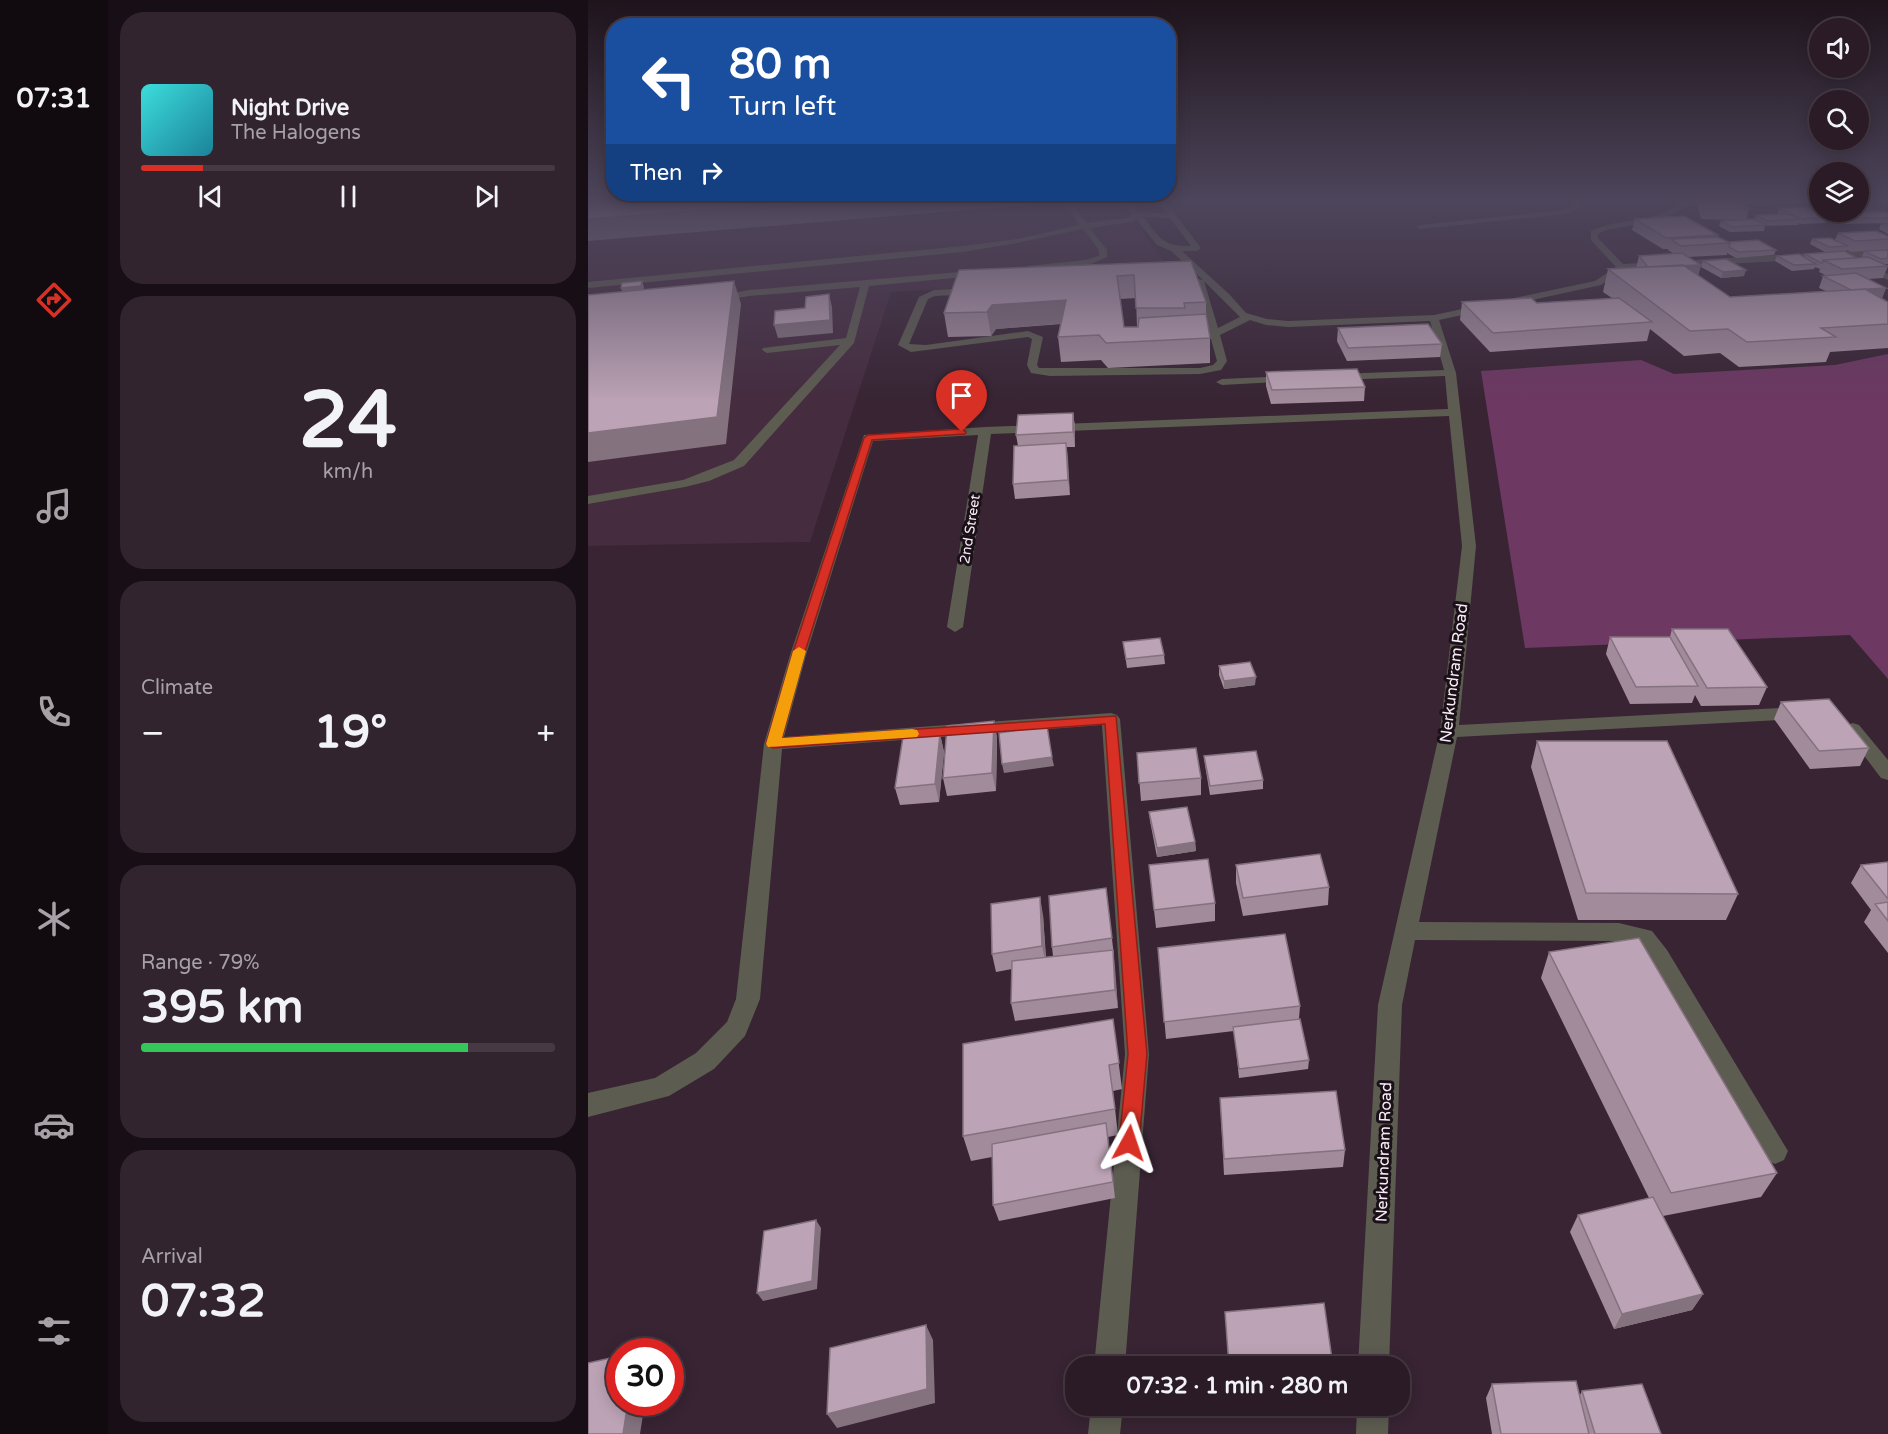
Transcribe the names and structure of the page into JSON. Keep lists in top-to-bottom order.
{
  "streets": {
    "street": ["2nd Street", "Nerkundram Road"]
  },
  "page": {
    "tabs": "07:31",
    "turn": ["80 m", "Turn left"],
    "song": ["Night Drive", "The Halogens"],
    "then": "Then",
    "tile": [
      ["24", "km/h"],
      "Climate",
      ["Range · 79%", "395 km"],
      ["Arrival", "07:32"]
    ],
    "heat": ["−", "19°", "+"],
    "limit": "30",
    "trip": "07:32 · 1 min · 280 m"
  }
}
